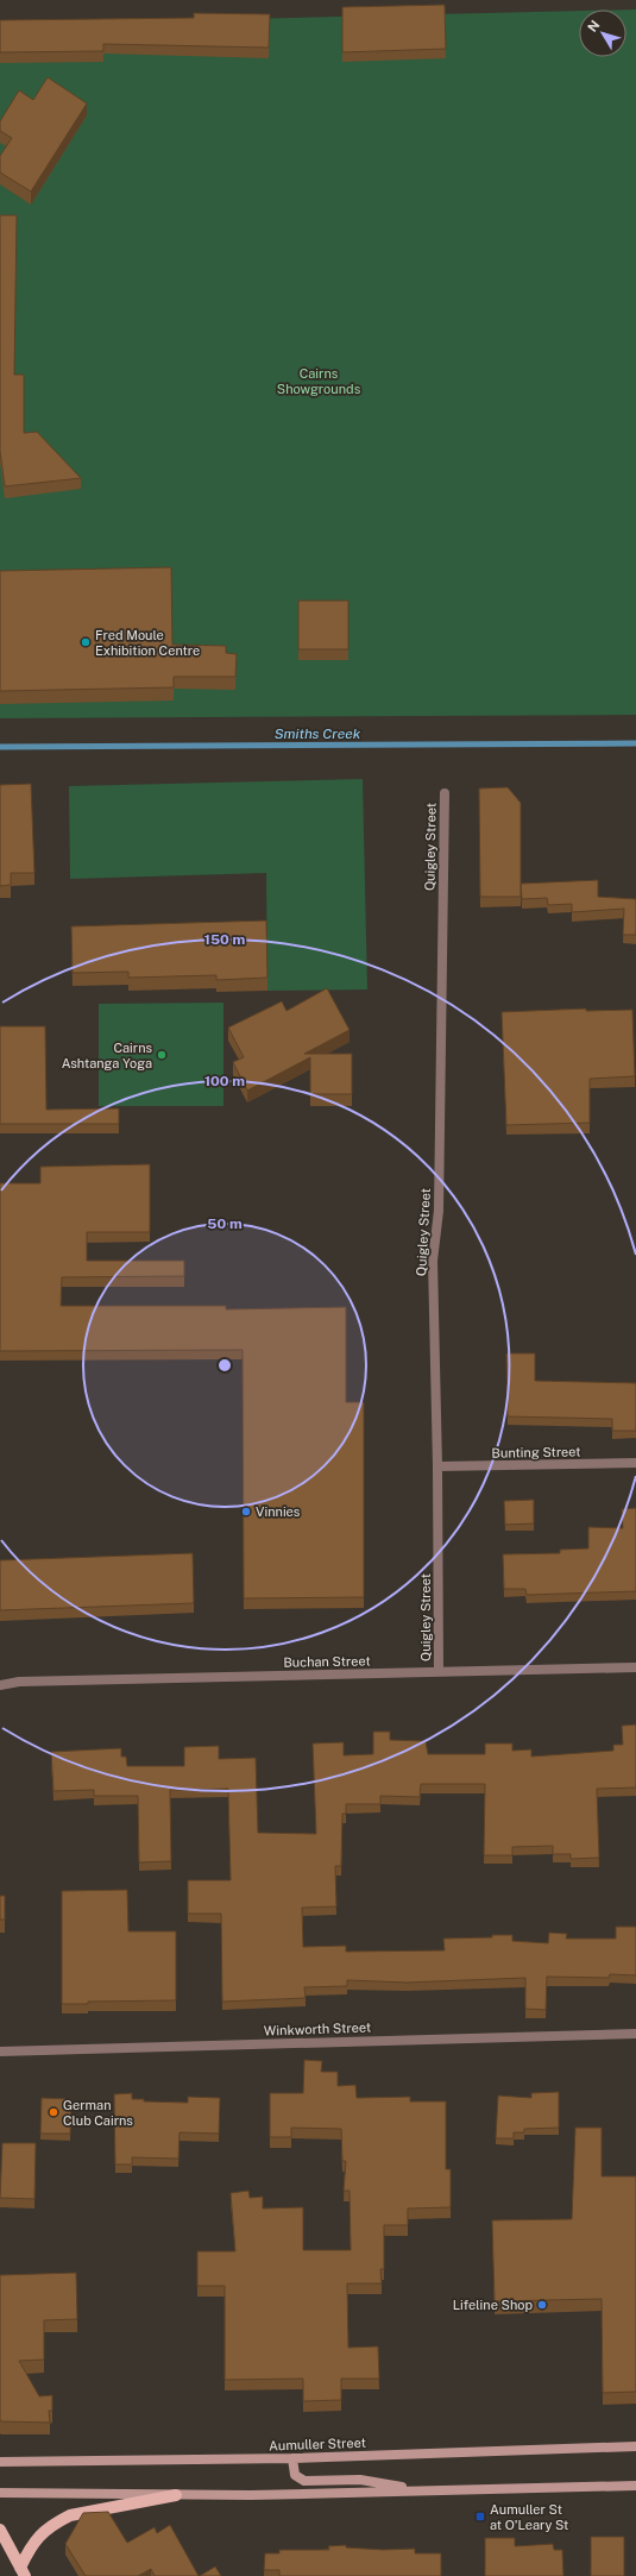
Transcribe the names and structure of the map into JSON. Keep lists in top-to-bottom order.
{
  "streets": {
    "main road": ["Aumuller Street"],
    "street": [
      "Quigley Street",
      "Bunting Street",
      "Buchan Street",
      "Winkworth Street"
    ]
  },
  "crossings": [
    ["Quigley Street", "Bunting Street"],
    ["Quigley Street", "Buchan Street"]
  ],
  "water": ["Smiths Creek"],
  "parks": ["Cairns Showgrounds"],
  "places": {
    "other": [
      "Fred Moule Exhibition Centre",
      "Cairns Ashtanga Yoga",
      "Vinnies",
      "German Club Cairns",
      "Lifeline Shop"
    ],
    "transit": ["Aumuller St at O'Leary St"]
  },
  "north": "top left",
  "rings": ["150 m", "100 m", "50 m"]
}
